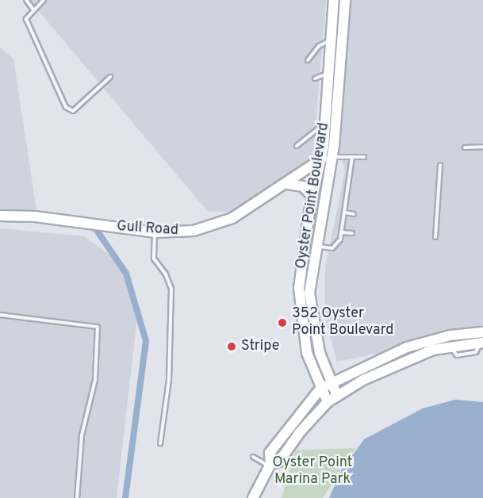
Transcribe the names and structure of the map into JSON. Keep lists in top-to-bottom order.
{
  "streets": {
    "street": ["Oyster Point Boulevard", "Gull Road"]
  },
  "crossings": [
    ["Oyster Point Boulevard", "Gull Road"]
  ],
  "parks": ["Oyster Point Marina Park"],
  "places": ["352 Oyster Point Boulevard", "Stripe"]
}
